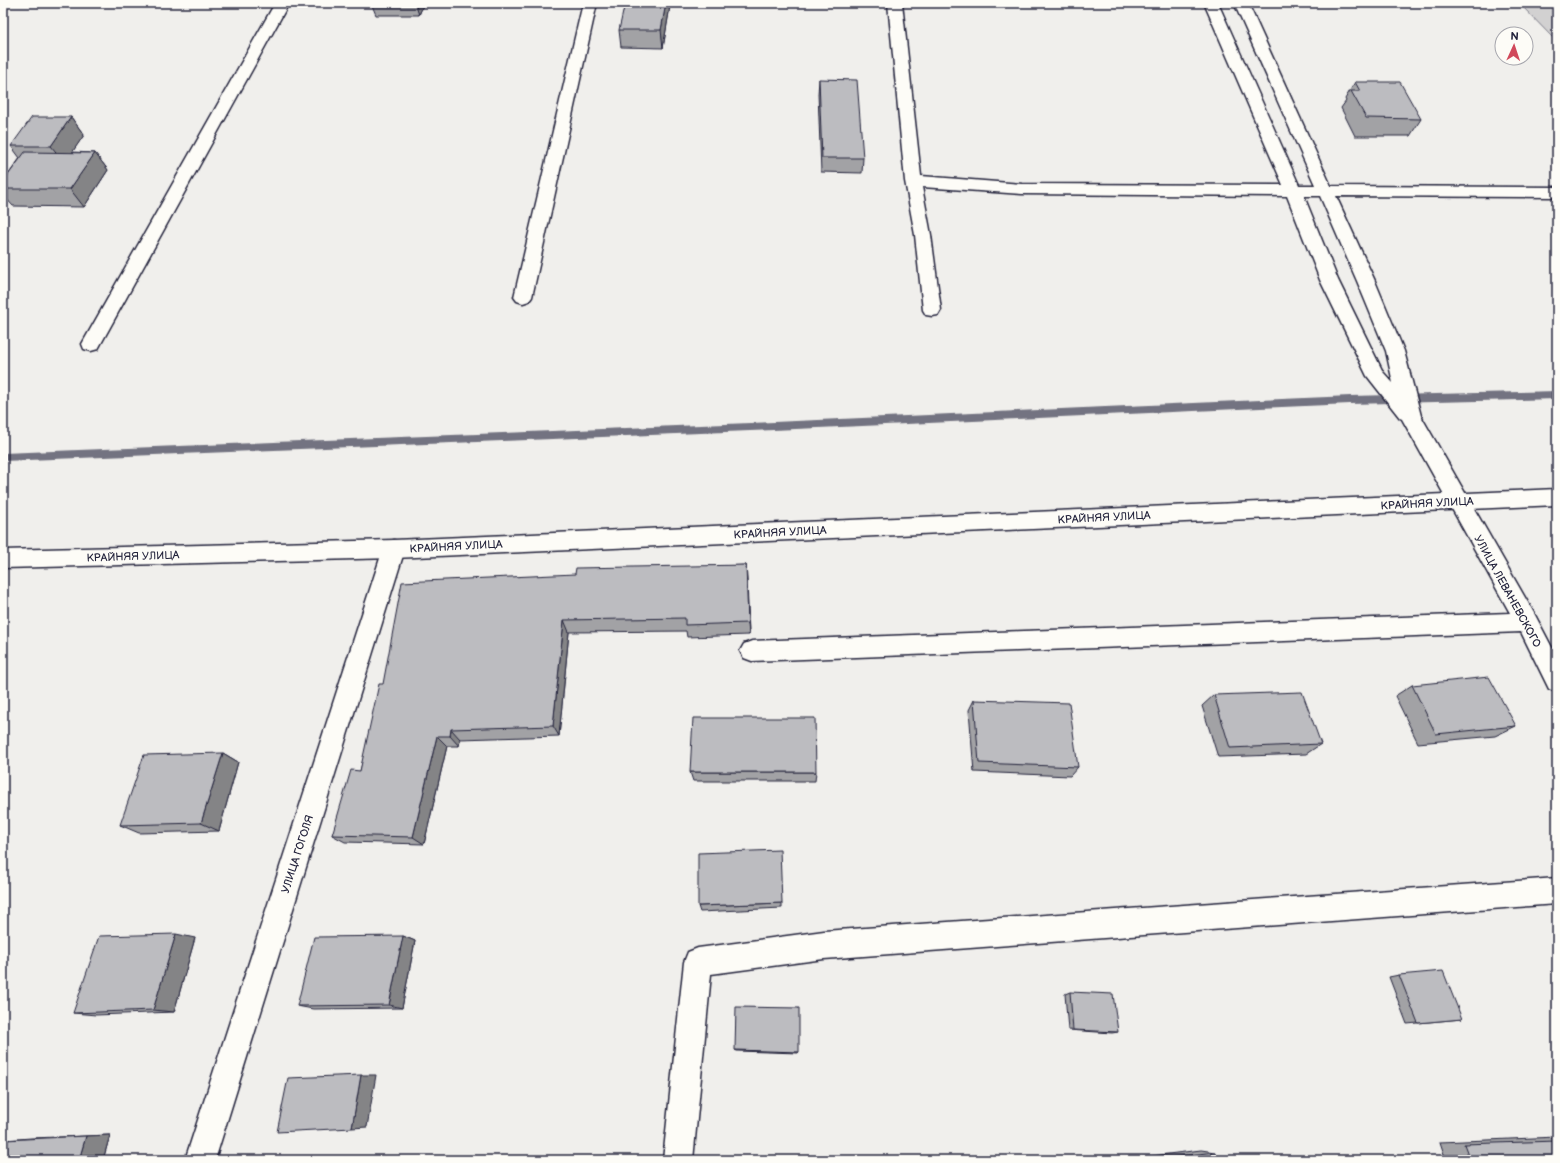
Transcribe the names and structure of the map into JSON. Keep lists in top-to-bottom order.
{
  "streets": {
    "street": ["КРАЙНЯЯ УЛИЦА", "УЛИЦА ЛЕВАНЕВСКОГО", "УЛИЦА ГОГОЛЯ"]
  },
  "crossings": [
    ["КРАЙНЯЯ УЛИЦА", "УЛИЦА ЛЕВАНЕВСКОГО"],
    ["КРАЙНЯЯ УЛИЦА", "УЛИЦА ГОГОЛЯ"]
  ],
  "north": "top"
}
